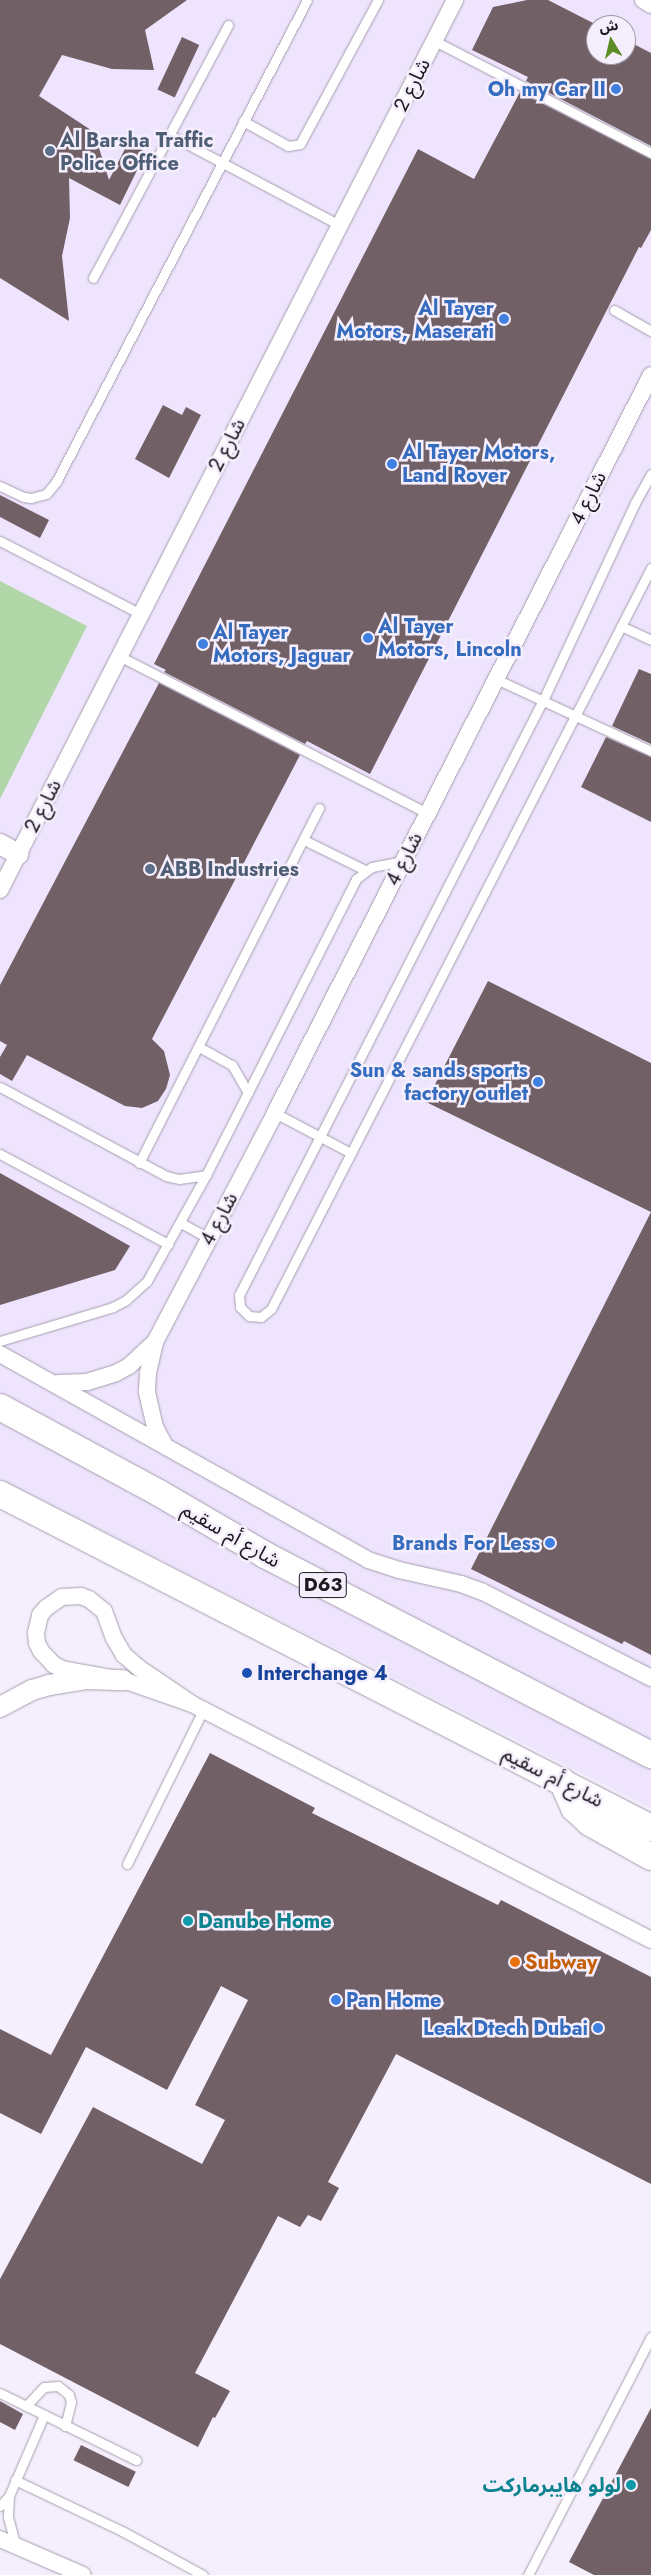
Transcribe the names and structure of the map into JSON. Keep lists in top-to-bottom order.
{
  "streets": {
    "main road": ["شارع أم سقيم", "D63"],
    "street": ["شارع 2", "شارع 4"]
  },
  "places": [
    "Oh my Car II",
    "Al Barsha Traffic Police Office",
    "Al Tayer Motors, Maserati",
    "Al Tayer Motors, Land Rover",
    "Al Tayer Motors, Lincoln",
    "Al Tayer Motors, Jaguar",
    "ABB Industries",
    "Sun & sands sports factory outlet",
    "Brands For Less",
    "Interchange 4",
    "Danube Home",
    "Subway",
    "Pan Home",
    "Leak Dtech Dubai",
    "لولو هايبرماركت"
  ],
  "north": "top"
}
